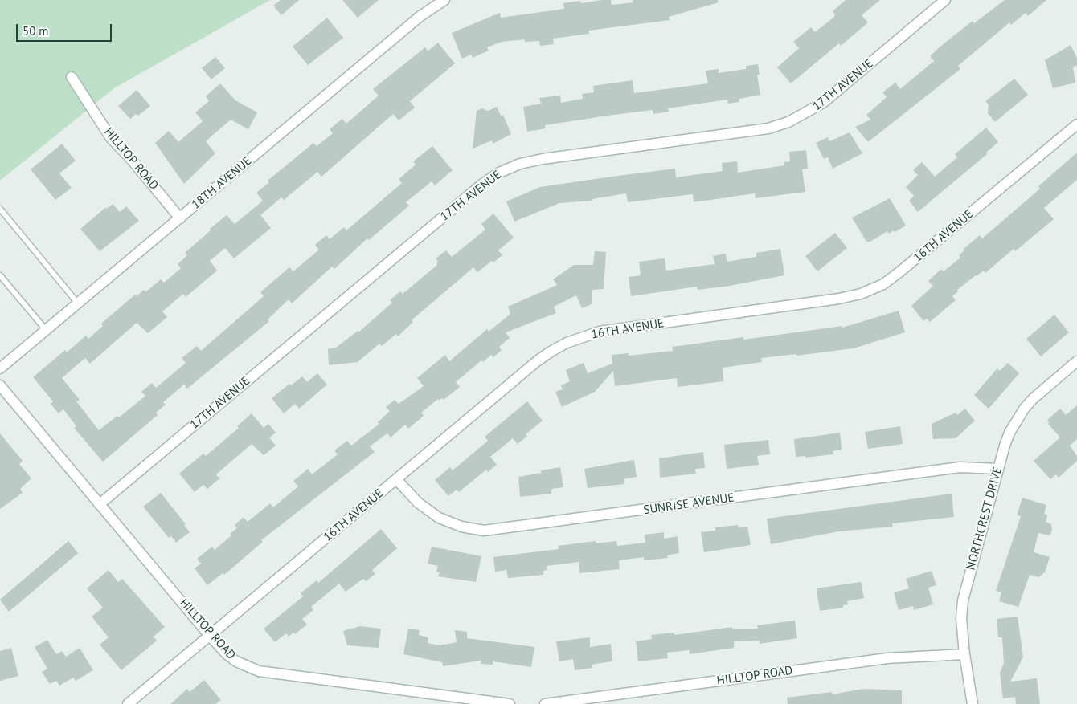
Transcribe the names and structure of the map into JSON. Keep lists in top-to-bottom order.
{
  "streets": {
    "street": [
      "17TH AVENUE",
      "HILLTOP ROAD",
      "18TH AVENUE",
      "16TH AVENUE",
      "SUNRISE AVENUE",
      "NORTHCREST DRIVE"
    ]
  },
  "crossings": [
    ["17TH AVENUE", "HILLTOP ROAD"],
    ["HILLTOP ROAD", "18TH AVENUE"],
    ["HILLTOP ROAD", "16TH AVENUE"],
    ["HILLTOP ROAD", "NORTHCREST DRIVE"],
    ["16TH AVENUE", "SUNRISE AVENUE"],
    ["SUNRISE AVENUE", "NORTHCREST DRIVE"]
  ],
  "scale_bar": "50 m"
}
